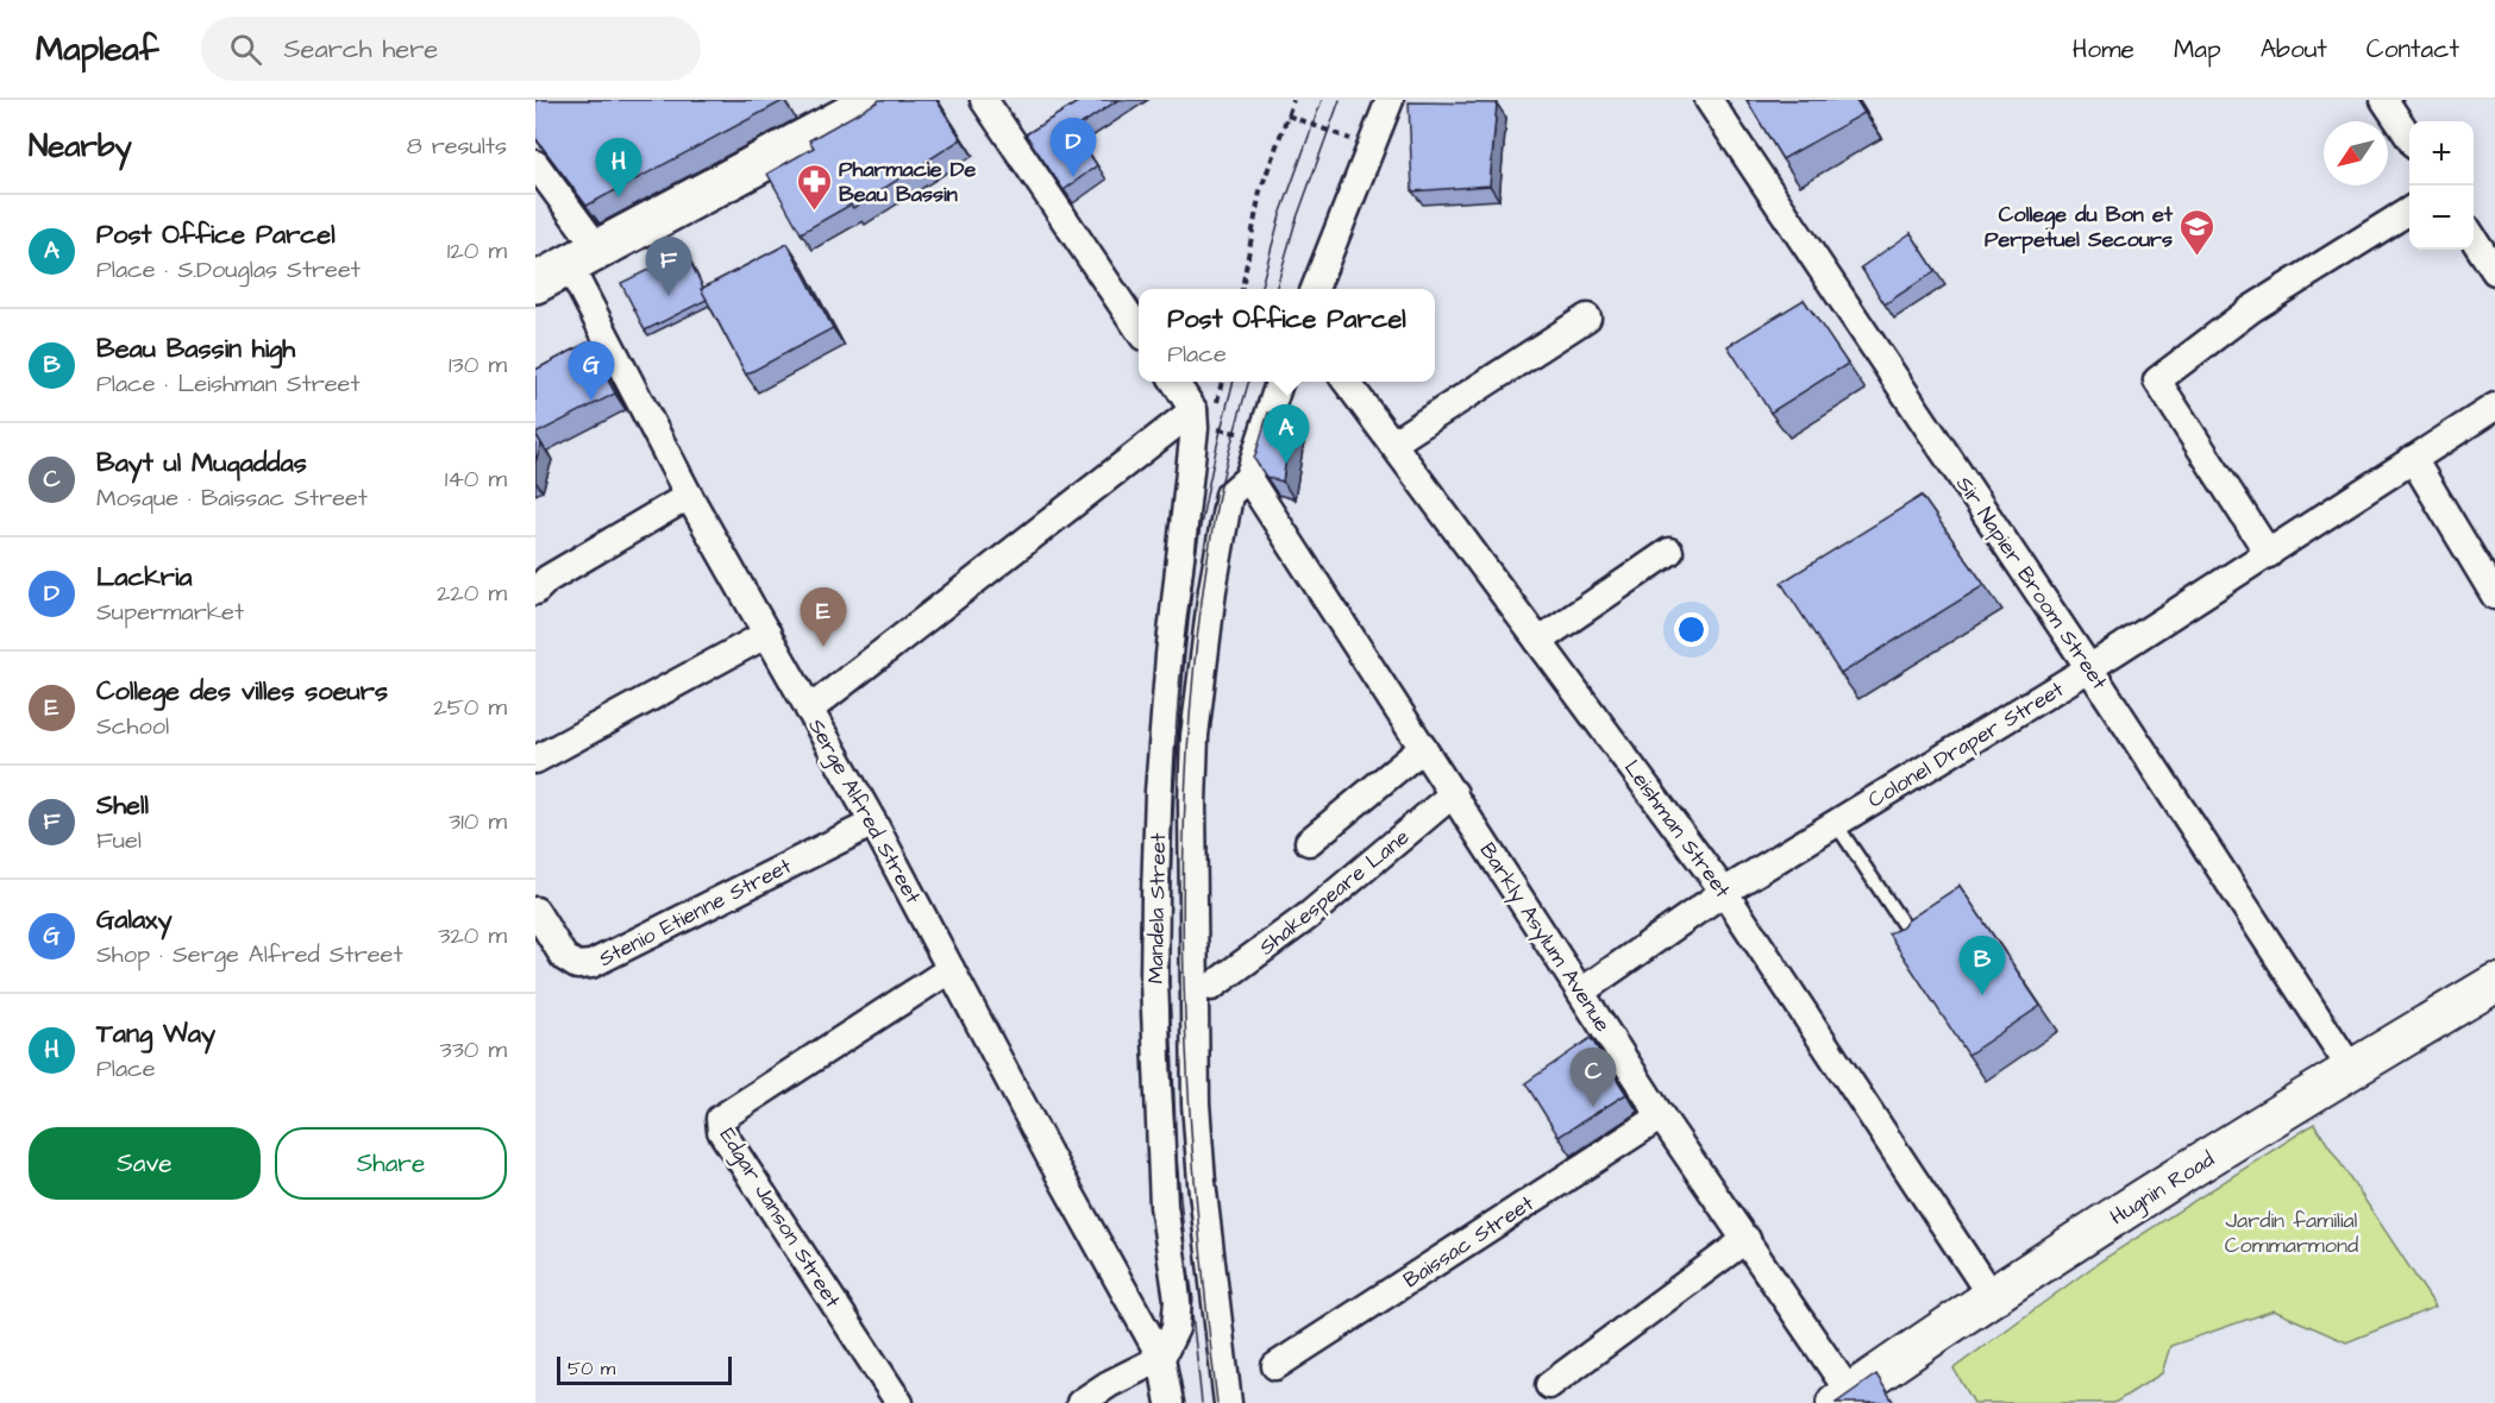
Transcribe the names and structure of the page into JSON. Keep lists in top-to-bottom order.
{
  "streets": {
    "street": [
      "Sir Napier Broom Street",
      "Colonel Draper Street",
      "Serge Alfred Street",
      "Leishman Street",
      "Shakespeare Lane",
      "Mandela Street",
      "Stenio Etienne Street",
      "Barkly Asylum Avenue",
      "Hugnin Road",
      "Edgar Janson Street",
      "Baissac Street"
    ]
  },
  "crossings": [
    ["Sir Napier Broom Street", "Colonel Draper Street"],
    ["Sir Napier Broom Street", "Hugnin Road"],
    ["Colonel Draper Street", "Leishman Street"],
    ["Colonel Draper Street", "Barkly Asylum Avenue"],
    ["Serge Alfred Street", "Mandela Street"],
    ["Serge Alfred Street", "Stenio Etienne Street"],
    ["Serge Alfred Street", "Edgar Janson Street"],
    ["Leishman Street", "Hugnin Road"],
    ["Shakespeare Lane", "Barkly Asylum Avenue"],
    ["Barkly Asylum Avenue", "Hugnin Road"],
    ["Barkly Asylum Avenue", "Baissac Street"]
  ],
  "parks": ["Jardin familial Commarmond"],
  "places": {
    "pharmacy": ["Pharmacie De Beau Bassin"],
    "school or university": ["College du Bon et Perpetuel Secours"]
  },
  "scale_bar": "50 m",
  "north": "bottom left",
  "page": {
    "header": "Mapleaf",
    "search": "Search here",
    "nav": [
      "Home",
      "Map",
      "About",
      "Contact"
    ],
    "heading": ["Nearby", "8 results"],
    "pins": [
      "D",
      "H",
      "F",
      "G",
      "A",
      "E",
      "B",
      "C"
    ],
    "map_buttons": ["+", "−"],
    "list": [
      {
        "mark": "A",
        "name": "Post Office Parcel",
        "note": "Place · S.Douglas Street",
        "value": "120 m"
      },
      {
        "mark": "B",
        "name": "Beau Bassin high",
        "note": "Place · Leishman Street",
        "value": "130 m"
      },
      {
        "mark": "C",
        "name": "Bayt ul Muqaddas",
        "note": "Mosque · Baissac Street",
        "value": "140 m"
      },
      {
        "mark": "D",
        "name": "Lackria",
        "note": "Supermarket",
        "value": "220 m"
      },
      {
        "mark": "E",
        "name": "College des villes soeurs",
        "note": "School",
        "value": "250 m"
      },
      {
        "mark": "F",
        "name": "Shell",
        "note": "Fuel",
        "value": "310 m"
      },
      {
        "mark": "G",
        "name": "Galaxy",
        "note": "Shop · Serge Alfred Street",
        "value": "320 m"
      },
      {
        "mark": "H",
        "name": "Tang Way",
        "note": "Place",
        "value": "330 m"
      }
    ],
    "popup": ["Post Office Parcel", "Place"],
    "buttons": ["Save", "Share"],
    "scale": "50 m"
  }
}
